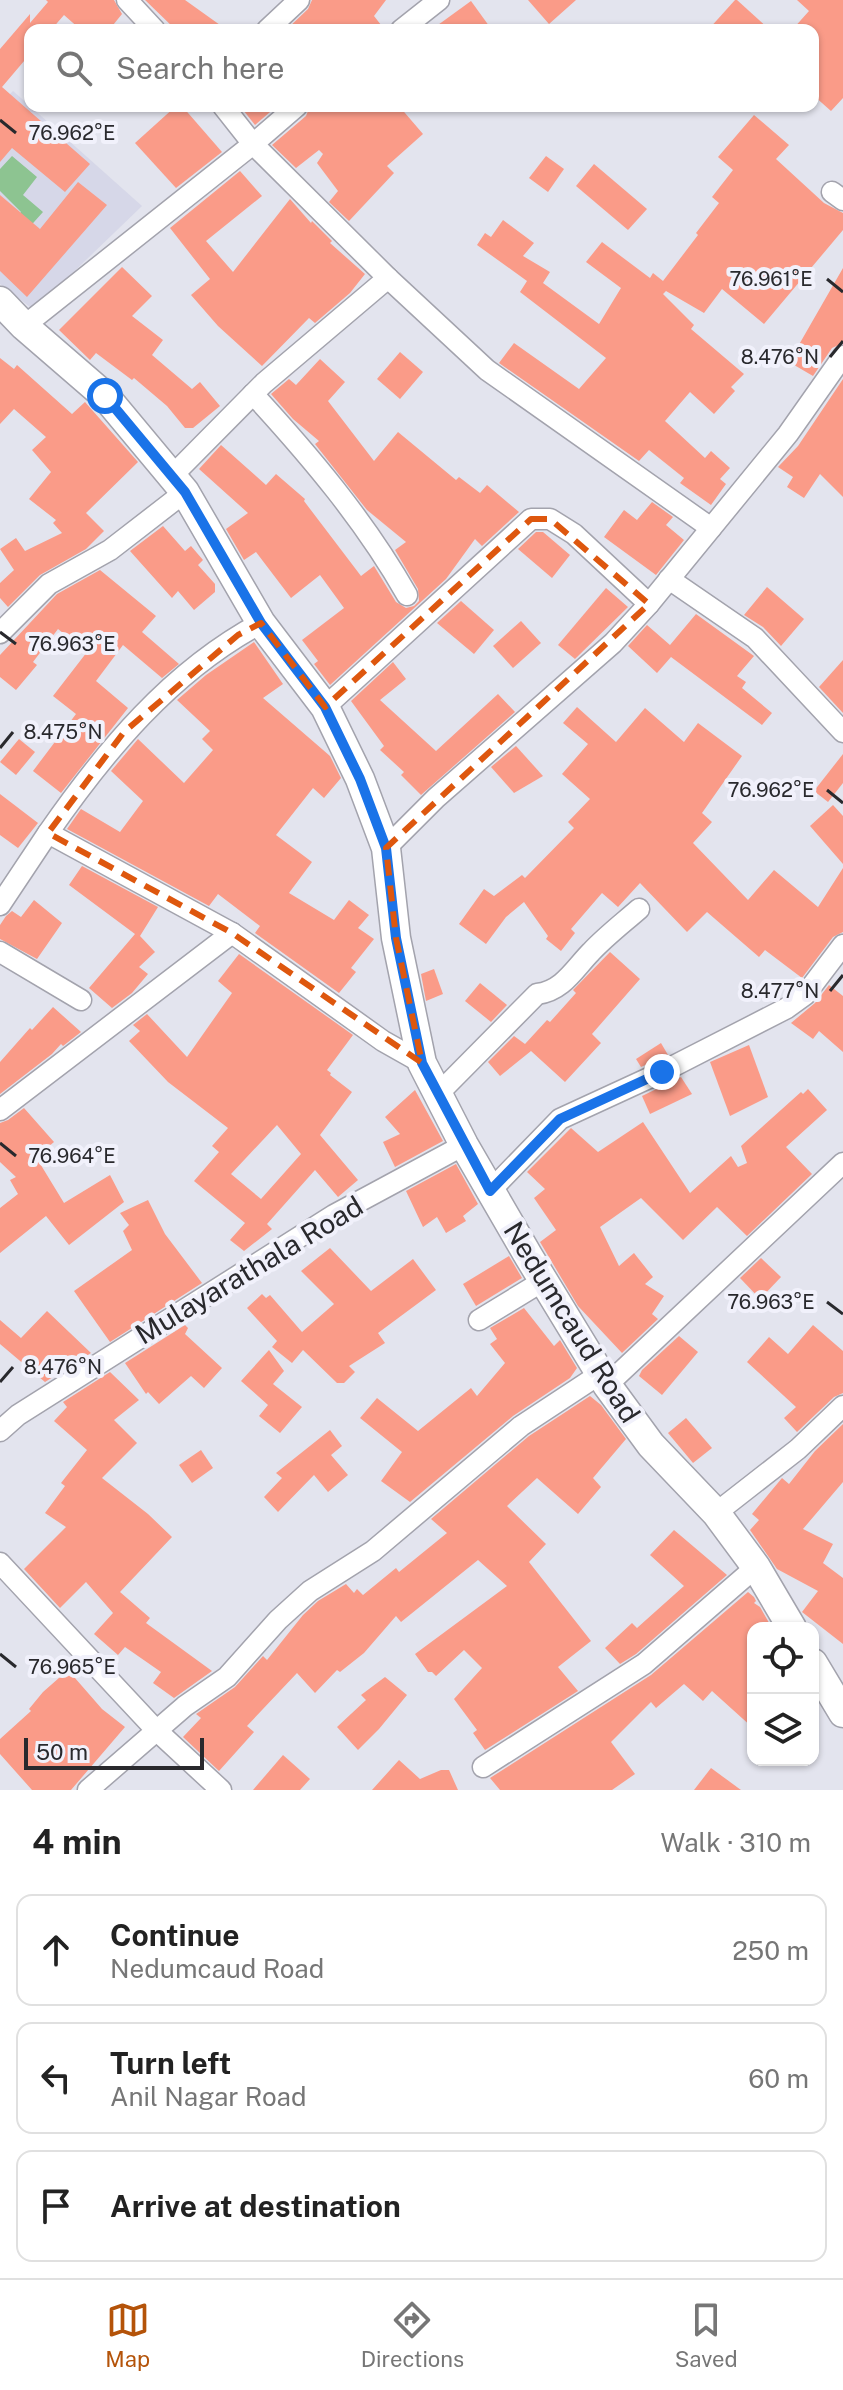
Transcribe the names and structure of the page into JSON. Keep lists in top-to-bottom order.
{
  "streets": {
    "main road": ["Nedumcaud Road"],
    "street": ["Mulayarathala Road"]
  },
  "crossings": [
    ["Mulayarathala Road", "Nedumcaud Road"]
  ],
  "scale_bar": "50 m",
  "page": {
    "search": "Search here",
    "scale": "50 m",
    "heading": ["4 min", "Walk · 310 m"],
    "list": [
      ["Continue", "Nedumcaud Road", "250 m"],
      ["Turn left", "Anil Nagar Road", "60 m"],
      "Arrive at destination"
    ],
    "nav": ["Map", "Directions", "Saved"]
  },
  "coordinates": [
    "76.962°E",
    "76.961°E",
    "8.476°N",
    "76.963°E",
    "8.475°N",
    "8.477°N",
    "76.964°E",
    "76.965°E"
  ]
}
